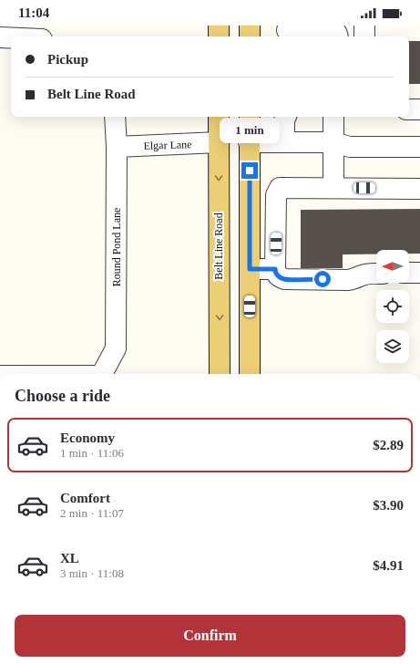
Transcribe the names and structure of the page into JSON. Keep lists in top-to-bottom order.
{
  "streets": {
    "main road": ["Belt Line Road"],
    "street": ["Elgar Lane", "Round Pond Lane"]
  },
  "crossings": [
    ["Elgar Lane", "Belt Line Road"],
    ["Elgar Lane", "Round Pond Lane"]
  ],
  "north": "left",
  "page": {
    "status": "11:04",
    "banner": ["Pickup", "Belt Line Road"],
    "bubble": "1 min",
    "heading": "Choose a ride",
    "list": [
      {
        "name": "Economy",
        "note": "1 min · 11:06",
        "value": "$2.89"
      },
      {
        "name": "Comfort",
        "note": "2 min · 11:07",
        "value": "$3.90"
      },
      {
        "name": "XL",
        "note": "3 min · 11:08",
        "value": "$4.91"
      }
    ],
    "buttons": "Confirm"
  }
}
